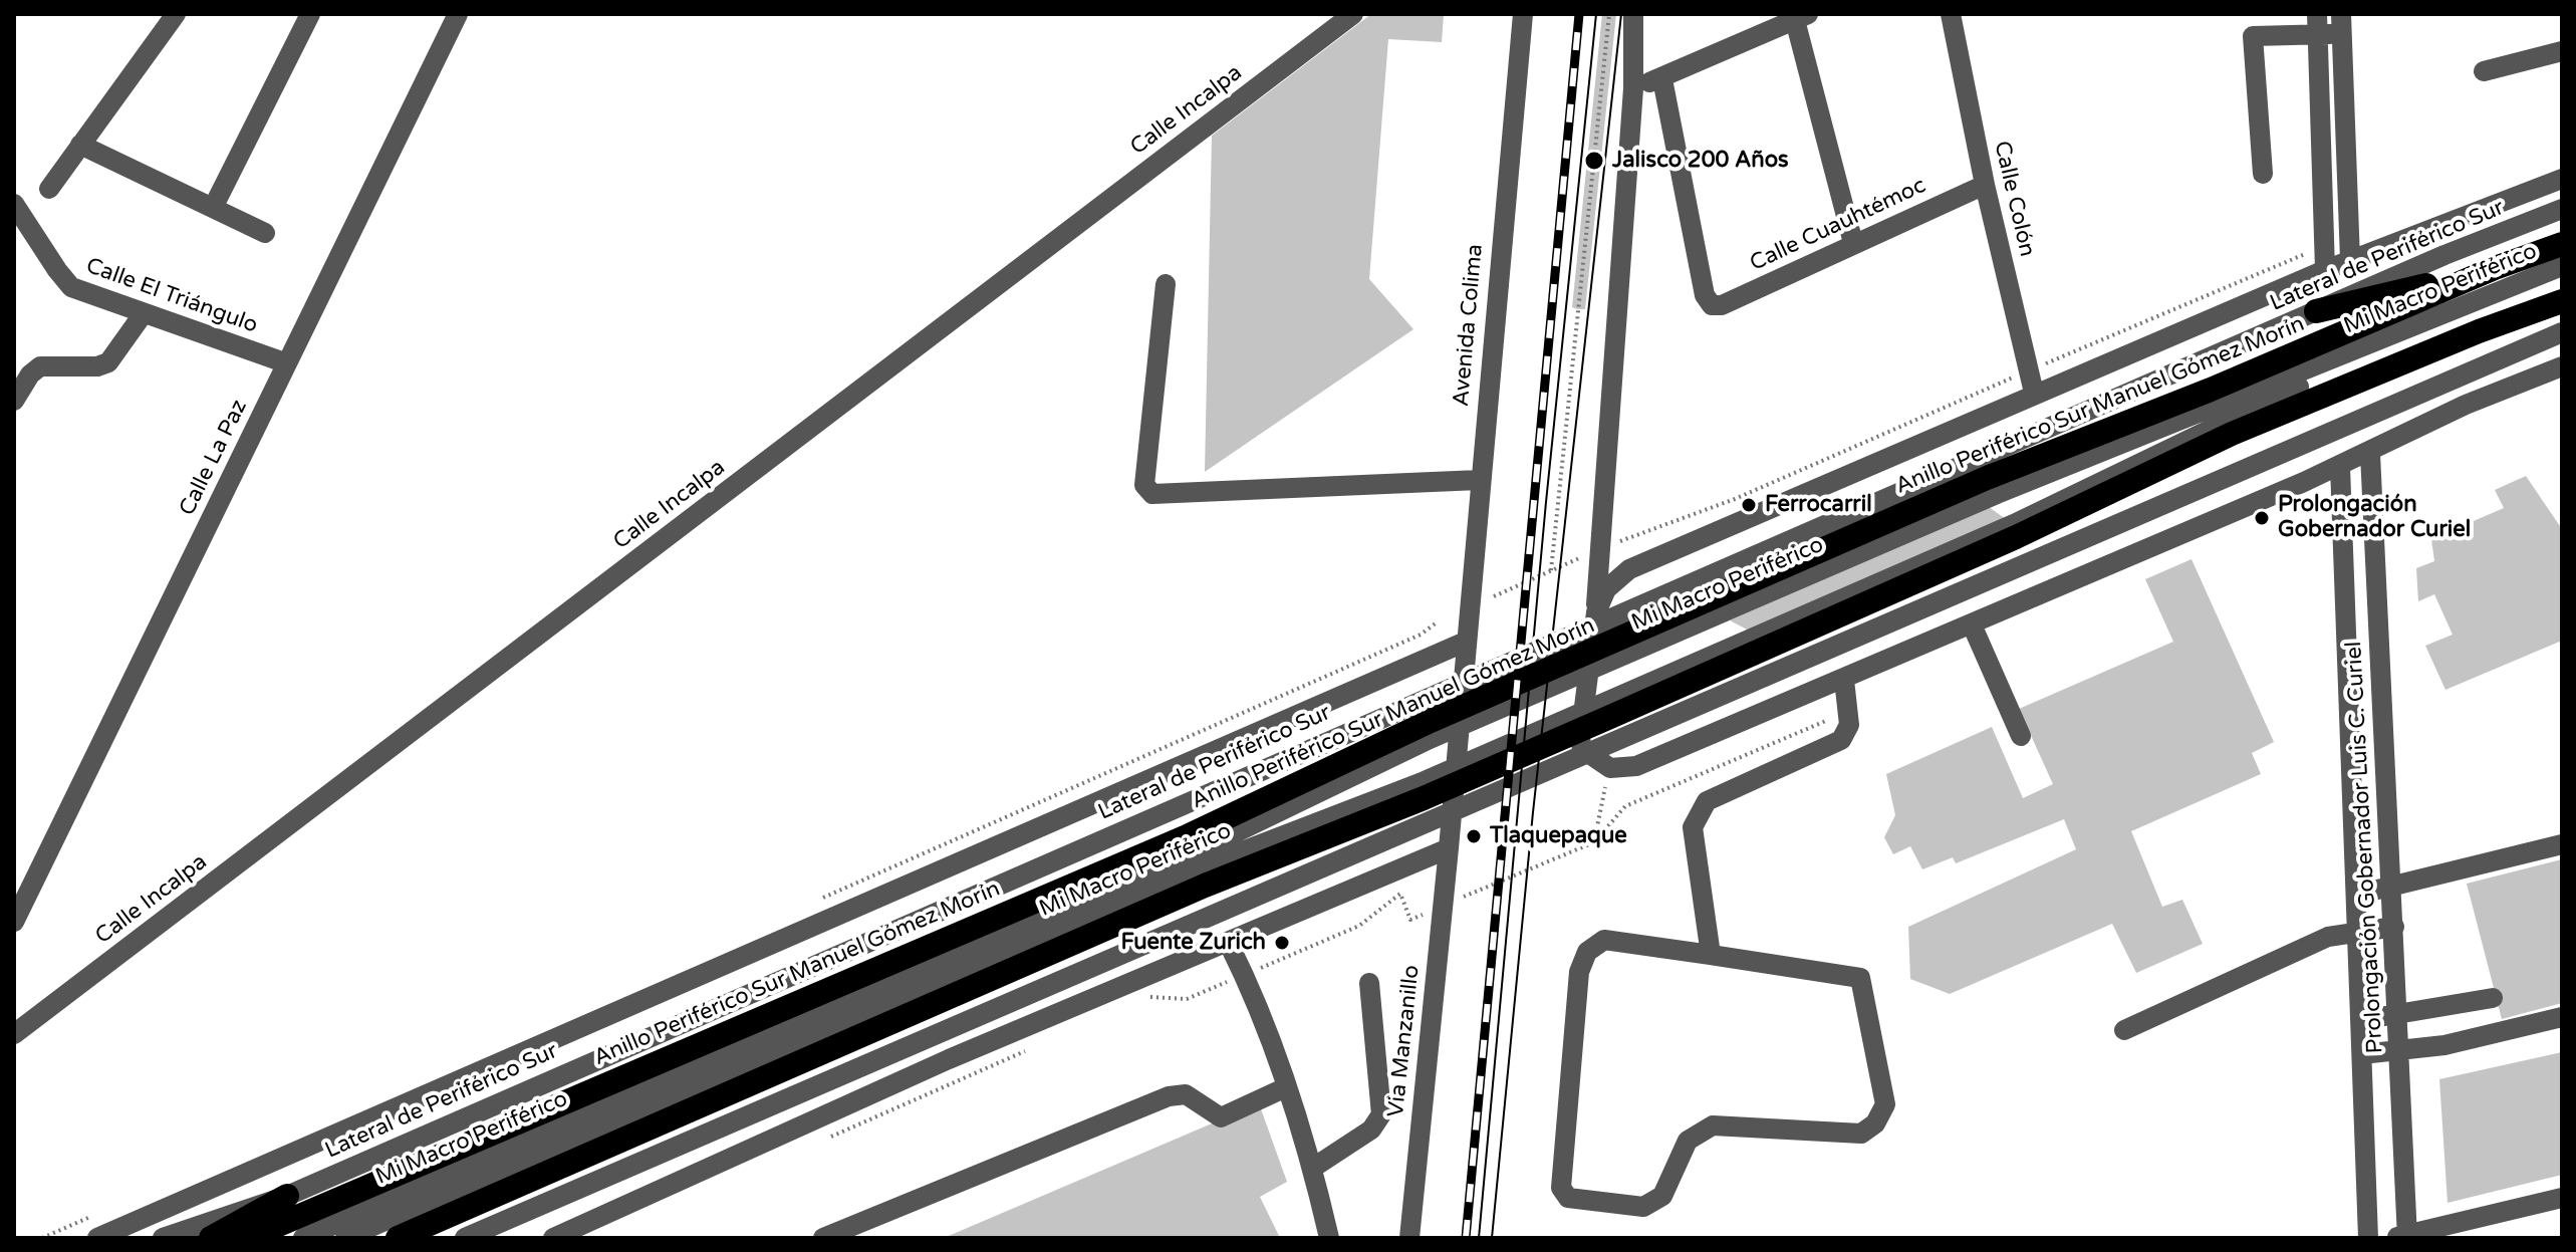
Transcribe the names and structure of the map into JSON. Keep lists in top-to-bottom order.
{
  "streets": {
    "highway": ["Anillo Periférico Sur Manuel Gómez Morín"],
    "street": [
      "Calle Incalpa",
      "Calle Colón",
      "Calle Cuauhtémoc",
      "Lateral de Periférico Sur",
      "Mi Macro Periférico",
      "Calle El Triángulo",
      "Avenida Colima",
      "Calle La Paz",
      "Prolongación Gobernador Luis C. Curiel",
      "Via Manzanillo"
    ]
  },
  "crossings": [
    ["Calle Colón", "Calle Cuauhtémoc"],
    ["Mi Macro Periférico", "Anillo Periférico Sur Manuel Gómez Morín"],
    ["Calle El Triángulo", "Calle La Paz"],
    ["Avenida Colima", "Via Manzanillo"]
  ],
  "places": [
    "Jalisco 200 Años",
    "Ferrocarril",
    "Prolongación Gobernador Curiel",
    "Tlaquepaque",
    "Fuente Zurich"
  ]
}
